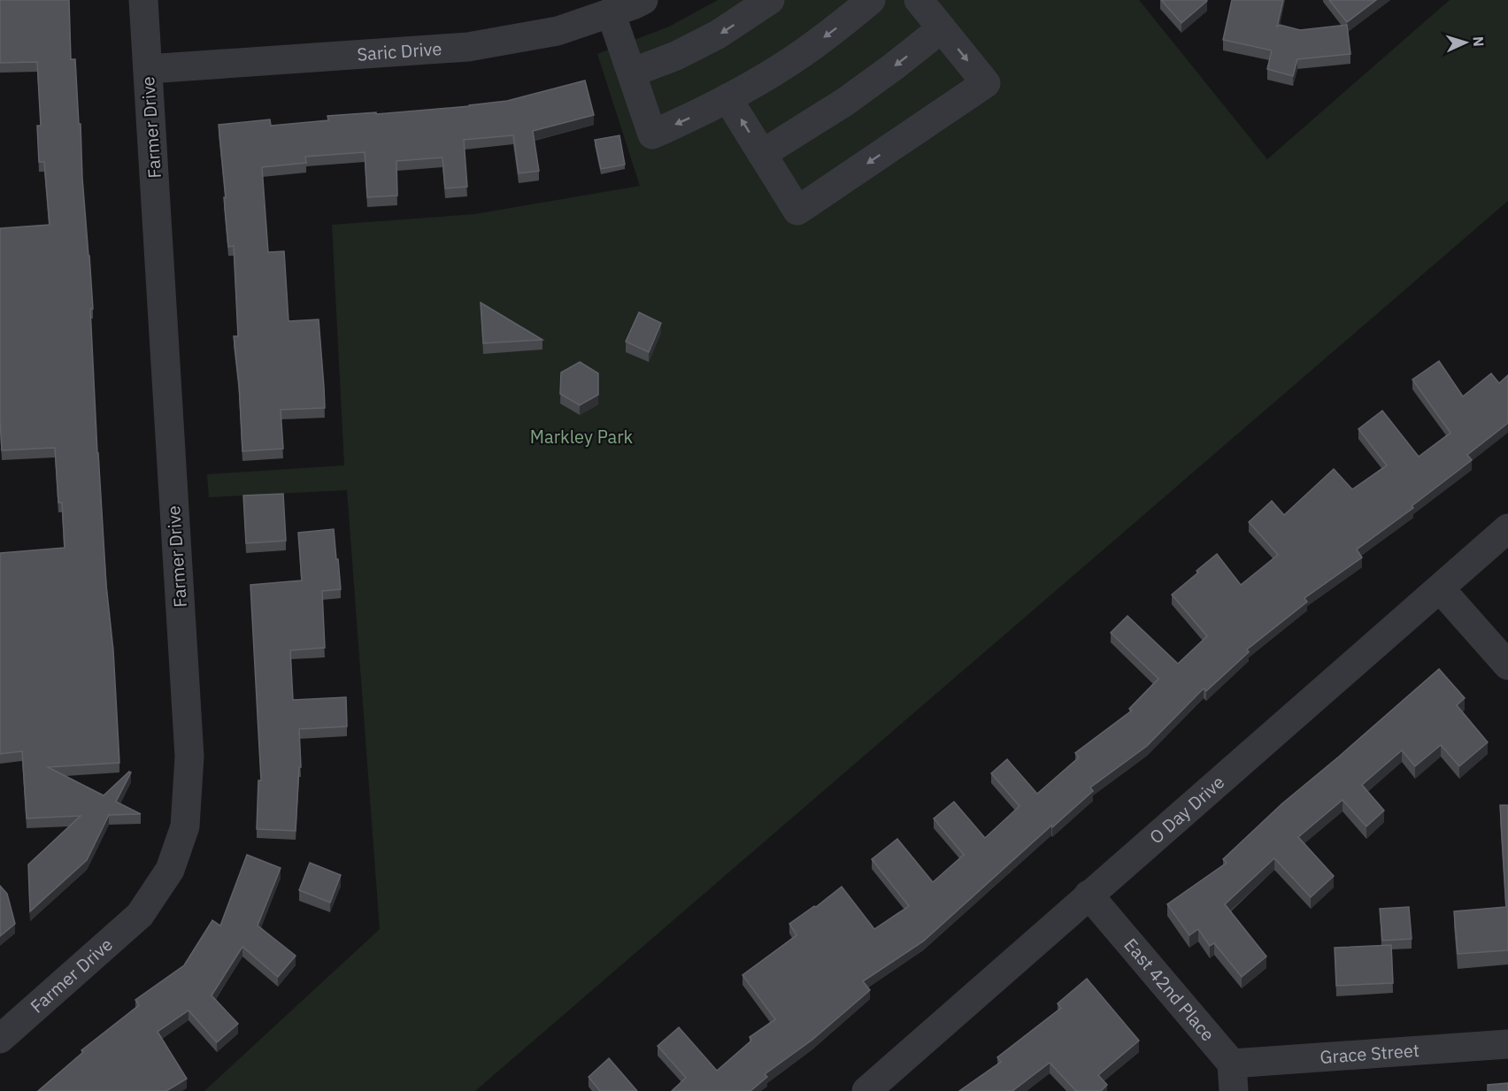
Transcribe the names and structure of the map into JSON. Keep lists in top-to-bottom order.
{
  "streets": {
    "street": [
      "Saric Drive",
      "Farmer Drive",
      "O Day Drive",
      "East 42nd Place",
      "Grace Street"
    ]
  },
  "crossings": [
    ["Saric Drive", "Farmer Drive"],
    ["O Day Drive", "East 42nd Place"],
    ["East 42nd Place", "Grace Street"]
  ],
  "parks": ["Markley Park"],
  "north": "right"
}
